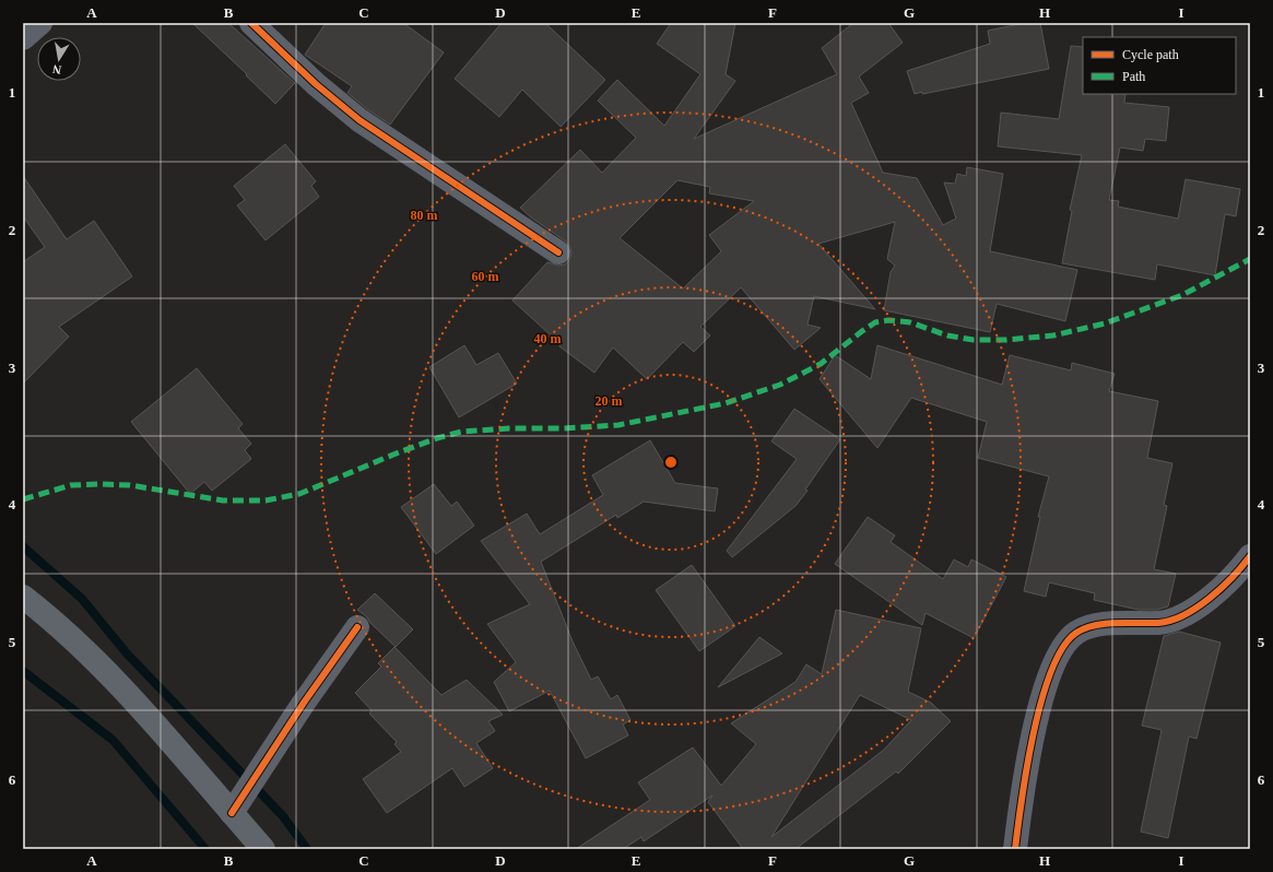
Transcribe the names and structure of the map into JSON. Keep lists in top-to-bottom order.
{
  "legend": ["Cycle path", "Path"],
  "north": "bottom",
  "grid": {
    "columns": [
      "A",
      "B",
      "C",
      "D",
      "E",
      "F",
      "G",
      "H",
      "I"
    ],
    "rows": [
      "1",
      "2",
      "3",
      "4",
      "5",
      "6"
    ]
  },
  "rings": [
    "80 m",
    "60 m",
    "40 m",
    "20 m"
  ]
}
